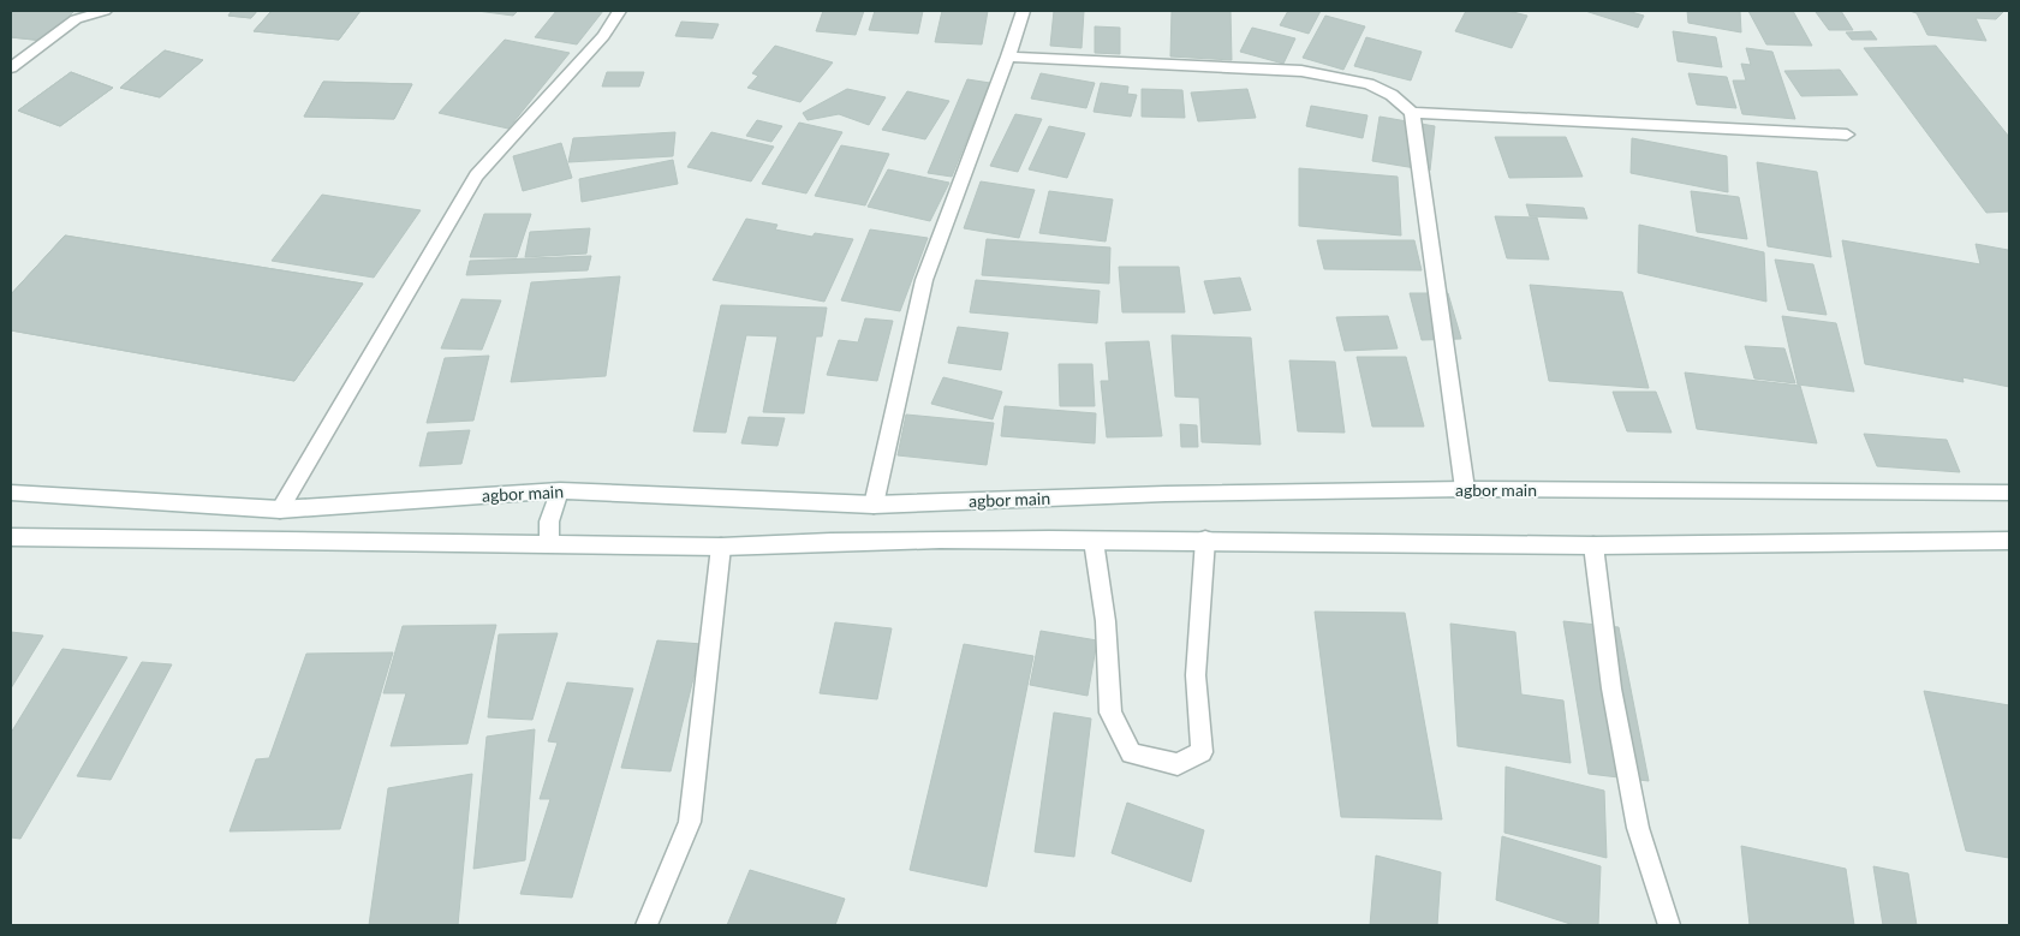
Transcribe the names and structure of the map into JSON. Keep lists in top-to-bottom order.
{
  "streets": {
    "street": ["agbor main"]
  }
}
